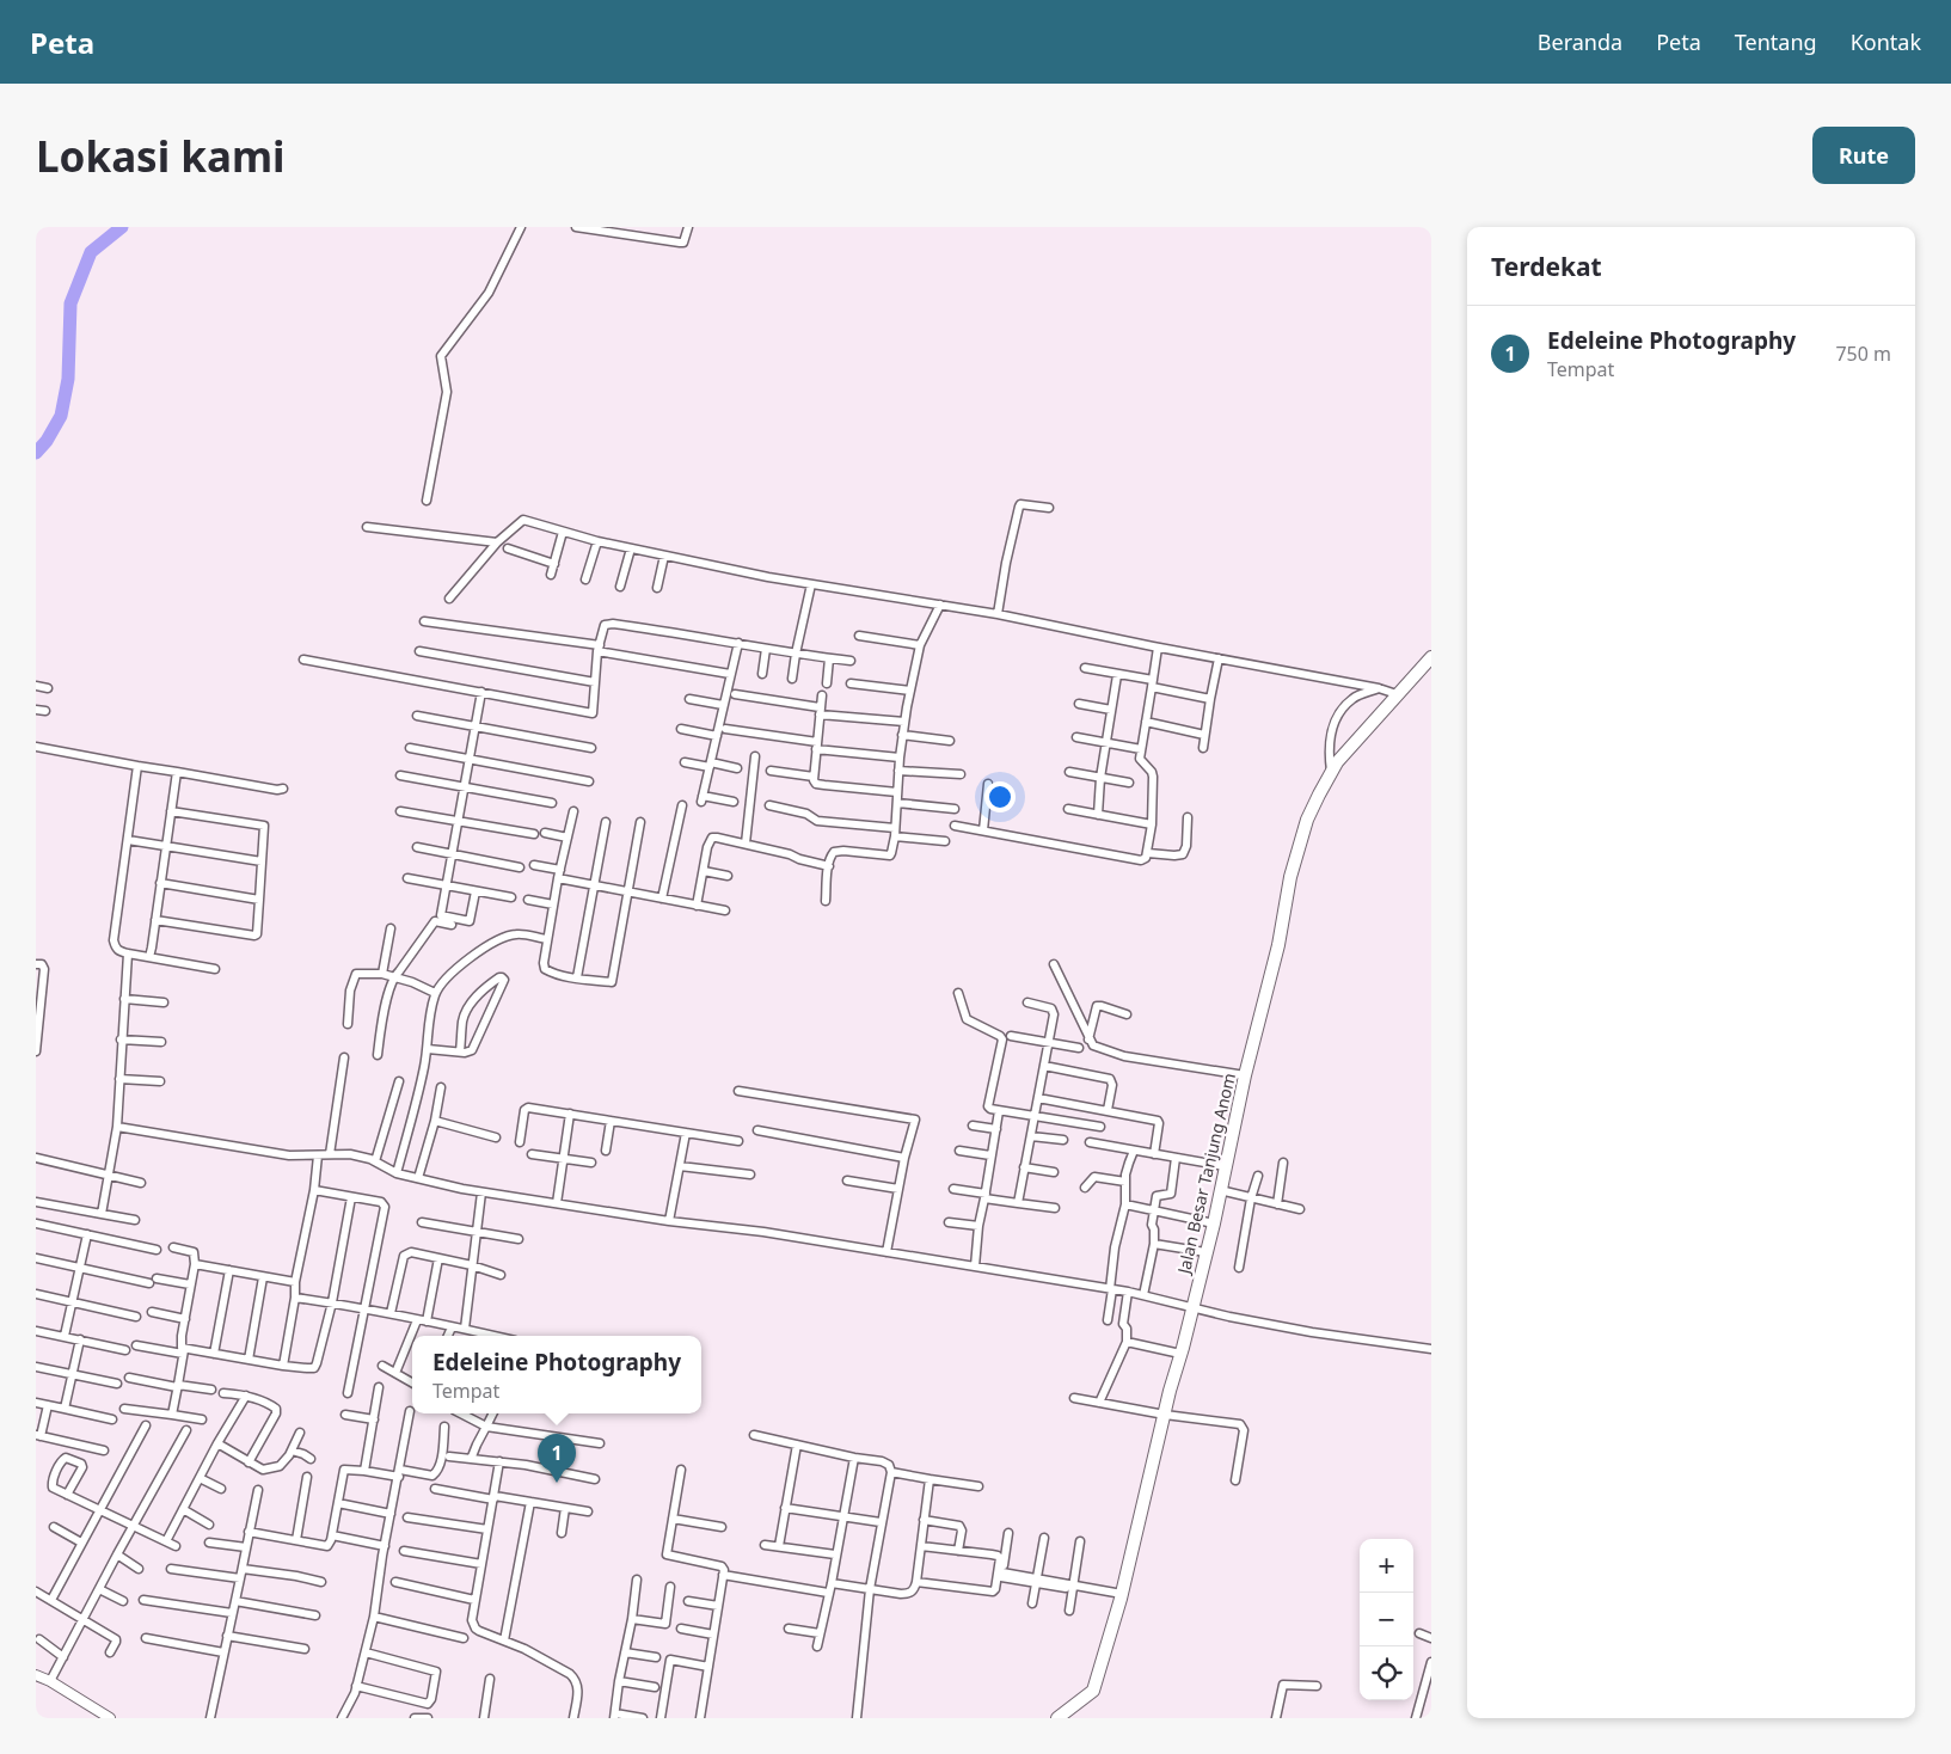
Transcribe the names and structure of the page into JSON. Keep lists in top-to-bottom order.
{
  "streets": {
    "main road": ["Jalan Besar Tanjung Anom"]
  },
  "page": {
    "header": "Peta",
    "nav": [
      "Beranda",
      "Peta",
      "Tentang",
      "Kontak"
    ],
    "buttons": "Rute",
    "title": "Lokasi kami",
    "heading": "Terdekat",
    "list": [
      {
        "mark": "1",
        "name": "Edeleine Photography",
        "note": "Tempat",
        "value": "750 m"
      }
    ],
    "popup": ["Edeleine Photography", "Tempat"],
    "pins": "1",
    "map_buttons": ["+", "−"]
  }
}
